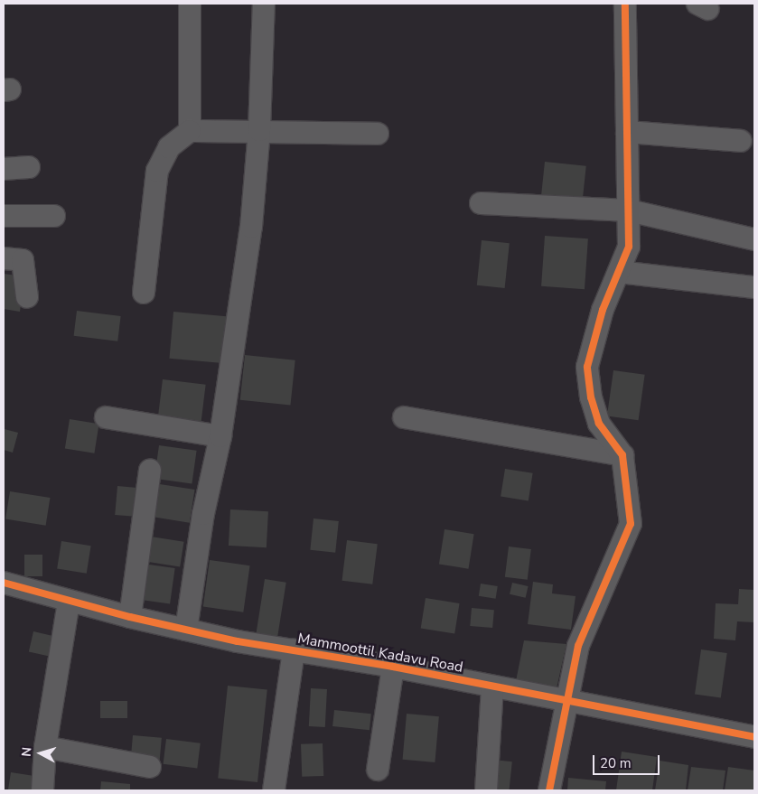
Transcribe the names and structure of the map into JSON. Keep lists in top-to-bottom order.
{
  "streets": {
    "street": ["Mammoottil Kadavu Road"]
  },
  "scale_bar": "20 m",
  "north": "left"
}
